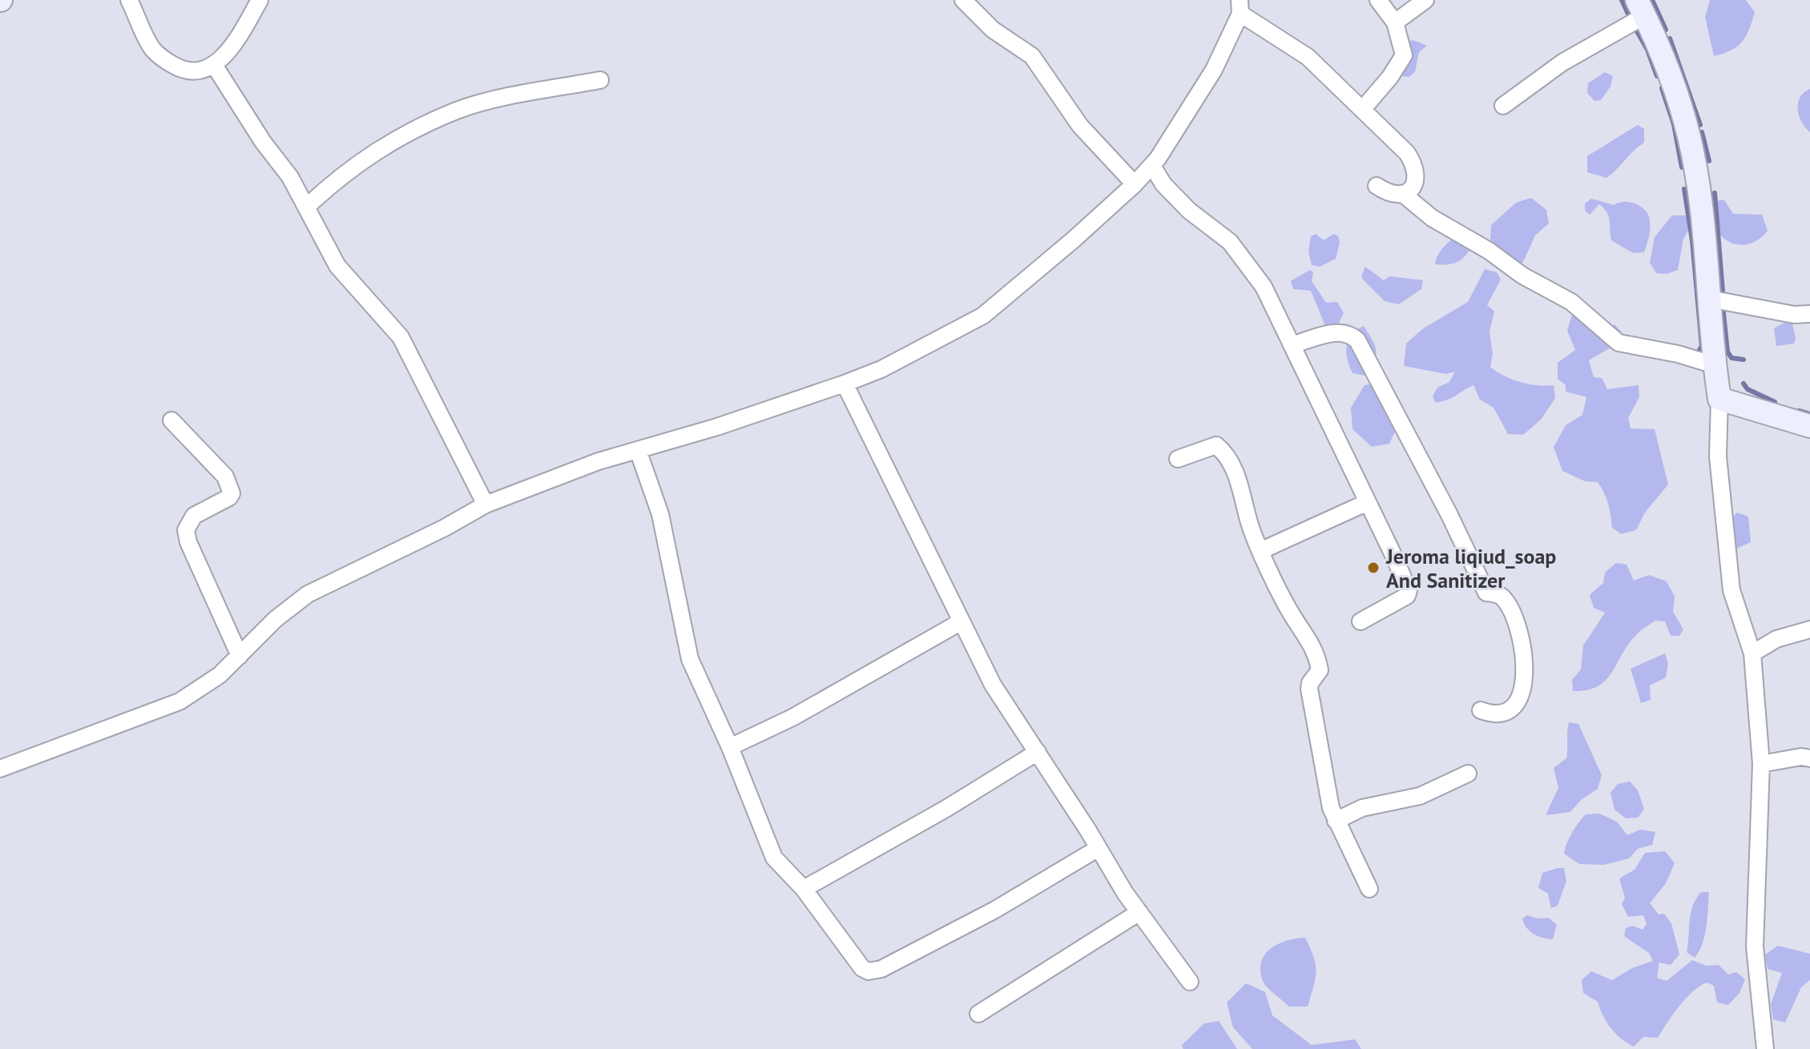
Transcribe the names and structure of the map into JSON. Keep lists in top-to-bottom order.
{
  "places": ["Jeroma liqiud_soap And Sanitizer"]
}
